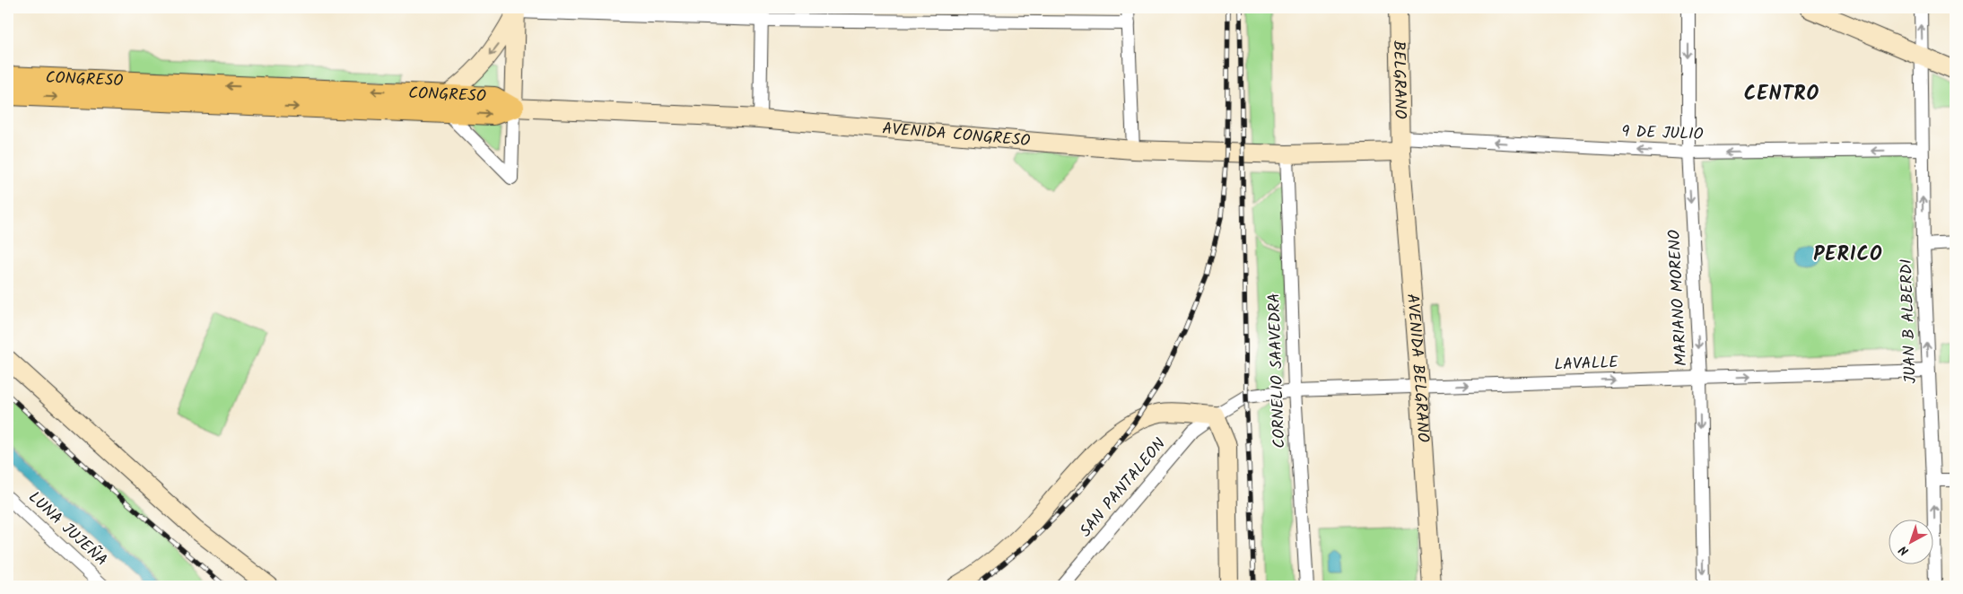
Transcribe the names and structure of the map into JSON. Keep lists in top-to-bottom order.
{
  "streets": {
    "main road": ["CONGRESO"],
    "street": [
      "BELGRANO",
      "9 DE JULIO",
      "AVENIDA CONGRESO",
      "MARIANO MORENO",
      "JUAN B ALBERDI",
      "LAVALLE",
      "AVENIDA BELGRANO",
      "CORNELIO SAAVEDRA",
      "SAN PANTALEON",
      "LUNA JUJEÑA"
    ]
  },
  "crossings": [
    ["CONGRESO", "AVENIDA CONGRESO"],
    ["BELGRANO", "9 DE JULIO"],
    ["BELGRANO", "AVENIDA CONGRESO"],
    ["BELGRANO", "AVENIDA BELGRANO"],
    ["9 DE JULIO", "AVENIDA CONGRESO"],
    ["9 DE JULIO", "MARIANO MORENO"],
    ["9 DE JULIO", "JUAN B ALBERDI"],
    ["9 DE JULIO", "AVENIDA BELGRANO"],
    ["AVENIDA CONGRESO", "AVENIDA BELGRANO"],
    ["AVENIDA CONGRESO", "CORNELIO SAAVEDRA"],
    ["MARIANO MORENO", "LAVALLE"],
    ["JUAN B ALBERDI", "LAVALLE"],
    ["LAVALLE", "AVENIDA BELGRANO"],
    ["LAVALLE", "CORNELIO SAAVEDRA"],
    ["LAVALLE", "SAN PANTALEON"]
  ],
  "one_way": [
    "9 DE JULIO",
    "MARIANO MORENO",
    "JUAN B ALBERDI",
    "LAVALLE"
  ],
  "districts": ["CENTRO", "PERICO"],
  "north": "bottom left"
}
